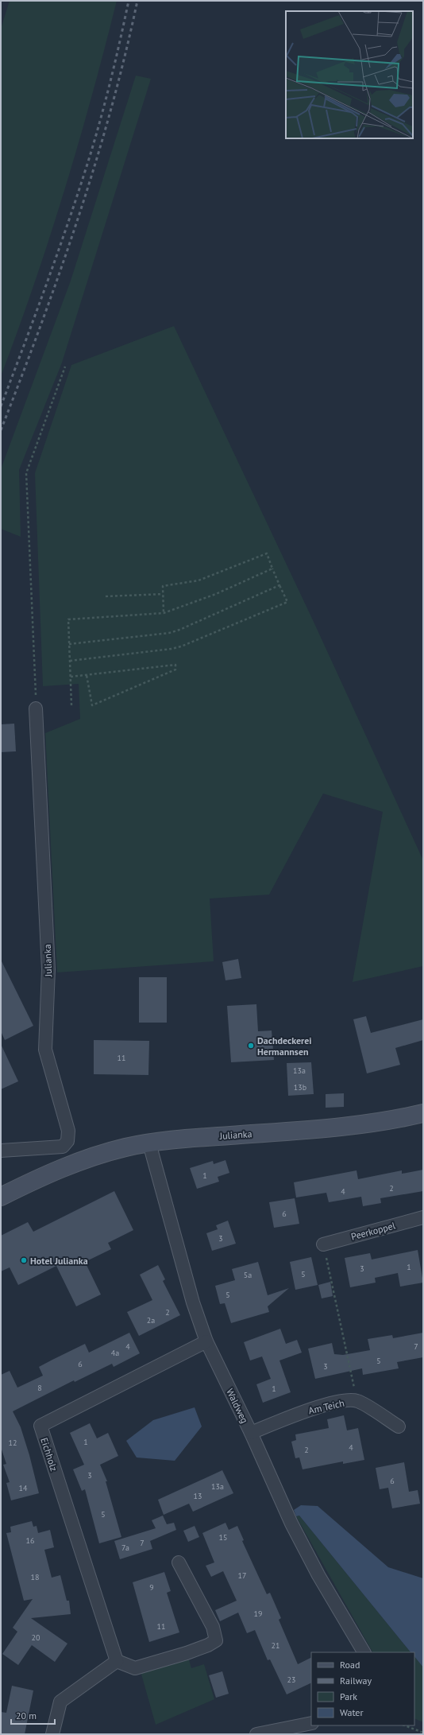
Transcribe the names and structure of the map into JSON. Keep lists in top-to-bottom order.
{
  "streets": {
    "street": [
      "Julianka",
      "Peerkoppel",
      "Waldweg",
      "Am Teich",
      "Eichholz"
    ]
  },
  "crossings": [
    ["Julianka", "Waldweg"],
    ["Waldweg", "Am Teich"],
    ["Waldweg", "Eichholz"]
  ],
  "places": ["Dachdeckerei Hermannsen", "Hotel Julianka"],
  "house_numbers": [
    "11",
    "13a",
    "13b",
    "1",
    "2",
    "4",
    "6",
    "3",
    "1",
    "3",
    "5",
    "5a",
    "5",
    "2",
    "2a",
    "4",
    "7",
    "4a",
    "5",
    "6",
    "3",
    "8",
    "1",
    "1",
    "12",
    "4",
    "2",
    "3",
    "6",
    "13a",
    "14",
    "13",
    "5",
    "15",
    "16",
    "7",
    "7a",
    "17",
    "18",
    "9",
    "19",
    "11",
    "20",
    "21",
    "23"
  ],
  "legend": [
    "Road",
    "Railway",
    "Park",
    "Water"
  ],
  "scale_bar": "20 m"
}
